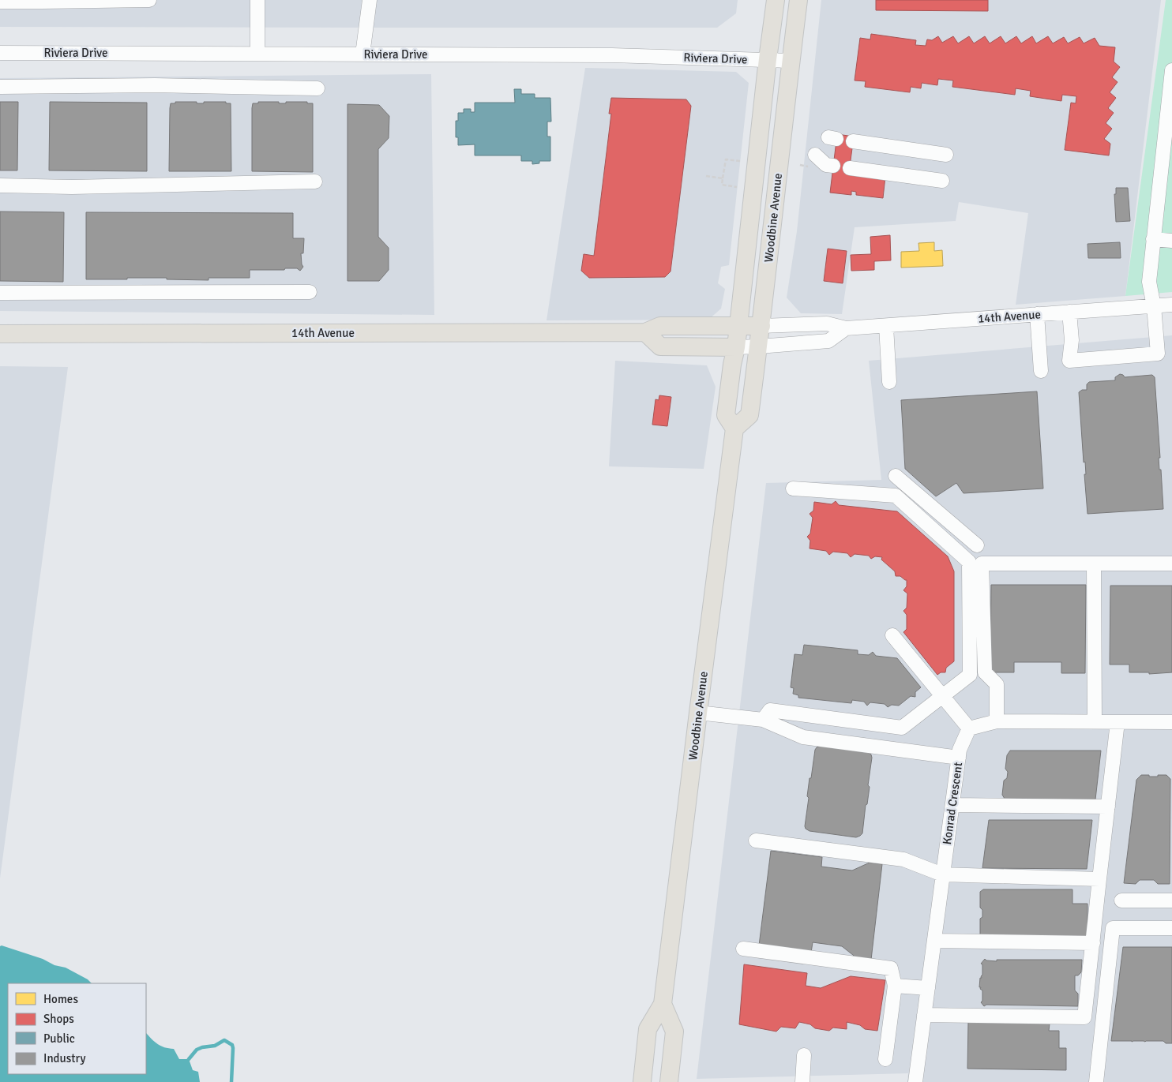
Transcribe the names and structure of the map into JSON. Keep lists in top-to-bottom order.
{
  "streets": {
    "main road": ["Woodbine Avenue", "14th Avenue"],
    "street": ["Riviera Drive", "Konrad Crescent"]
  },
  "crossings": [
    ["Riviera Drive", "Woodbine Avenue"],
    ["Woodbine Avenue", "14th Avenue"]
  ],
  "legend": [
    "Homes",
    "Shops",
    "Public",
    "Industry"
  ]
}
